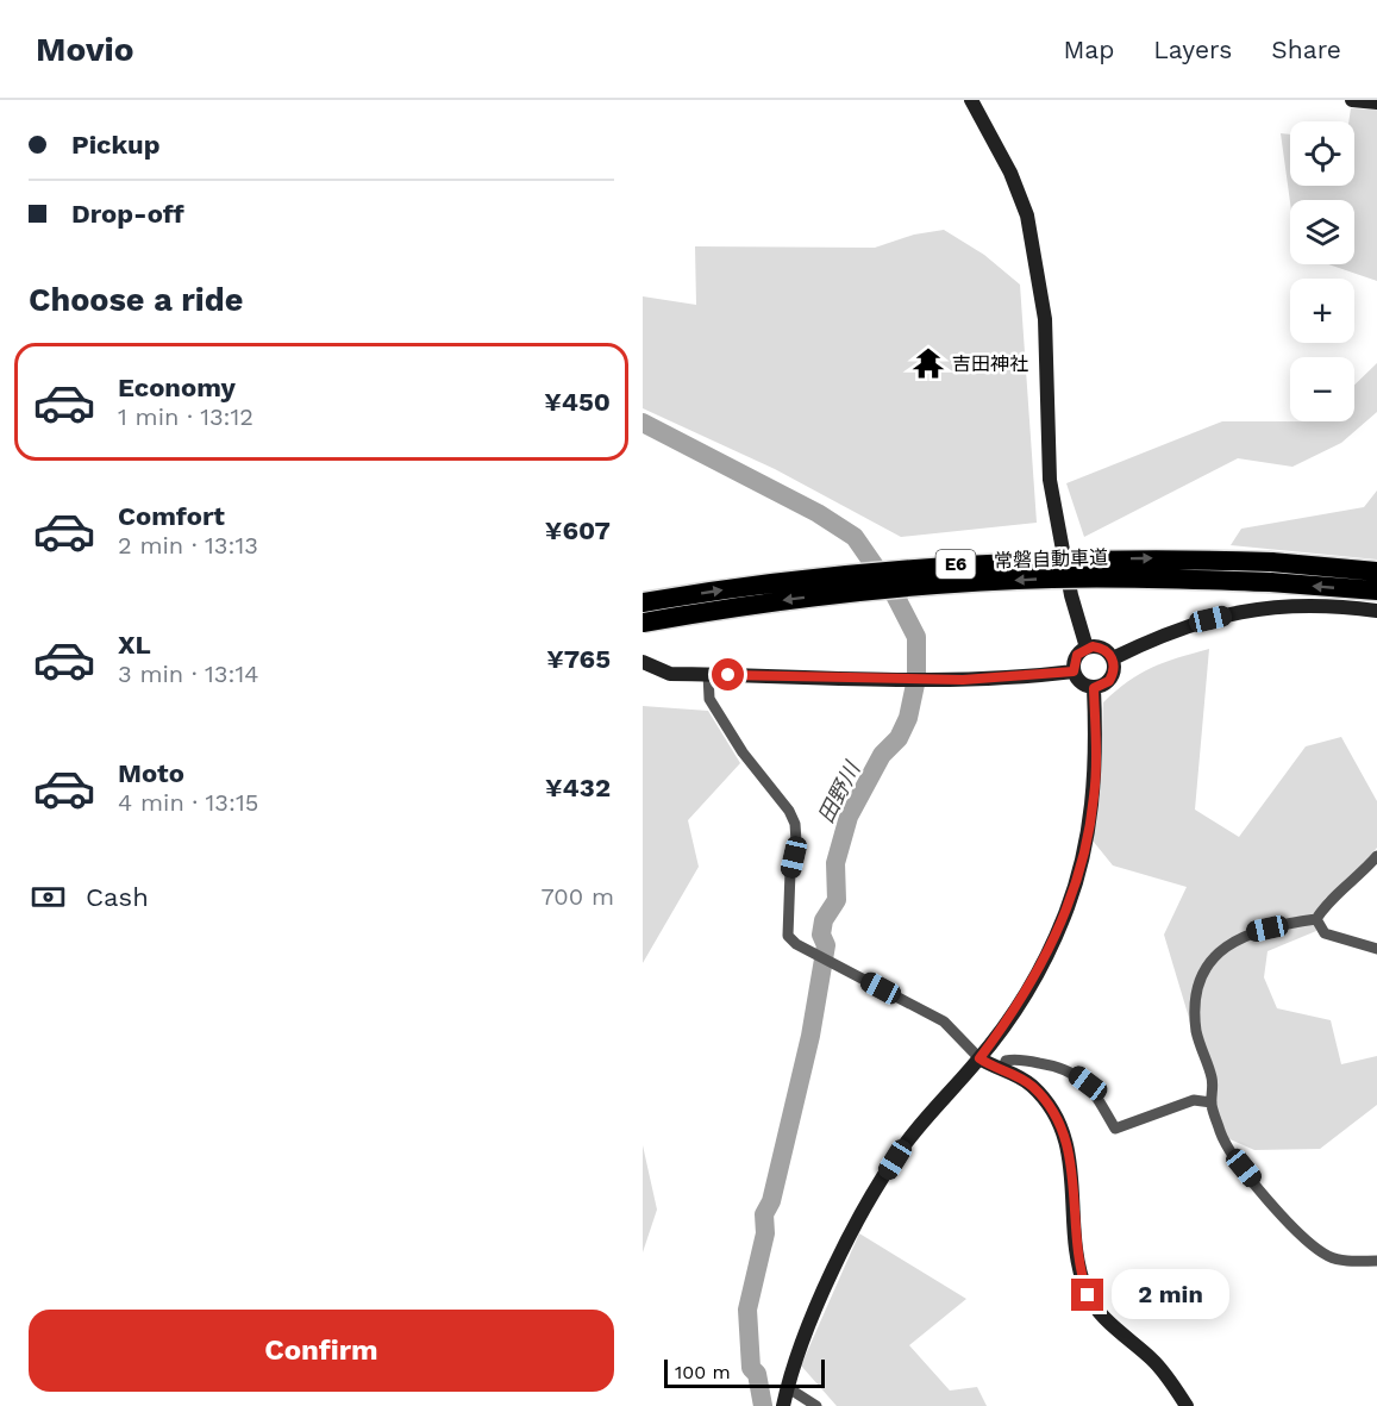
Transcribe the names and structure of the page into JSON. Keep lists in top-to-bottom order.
{
  "streets": {
    "highway": ["常磐自動車道", "E6"]
  },
  "water": ["田野川"],
  "places": {
    "temple": ["吉田神社"]
  },
  "scale_bar": "100 m",
  "page": {
    "header": "Movio",
    "nav": ["Map", "Layers", "Share"],
    "banner": ["Pickup", "Drop-off"],
    "map_buttons": ["+", "−"],
    "heading": "Choose a ride",
    "list": [
      {
        "name": "Economy",
        "note": "1 min · 13:12",
        "value": "¥450"
      },
      {
        "name": "Comfort",
        "note": "2 min · 13:13",
        "value": "¥607"
      },
      {
        "name": "XL",
        "note": "3 min · 13:14",
        "value": "¥765"
      },
      {
        "name": "Moto",
        "note": "4 min · 13:15",
        "value": "¥432"
      }
    ],
    "pay": ["Cash", "700 m"],
    "bubble": "2 min",
    "buttons": "Confirm",
    "scale": "100 m"
  }
}
